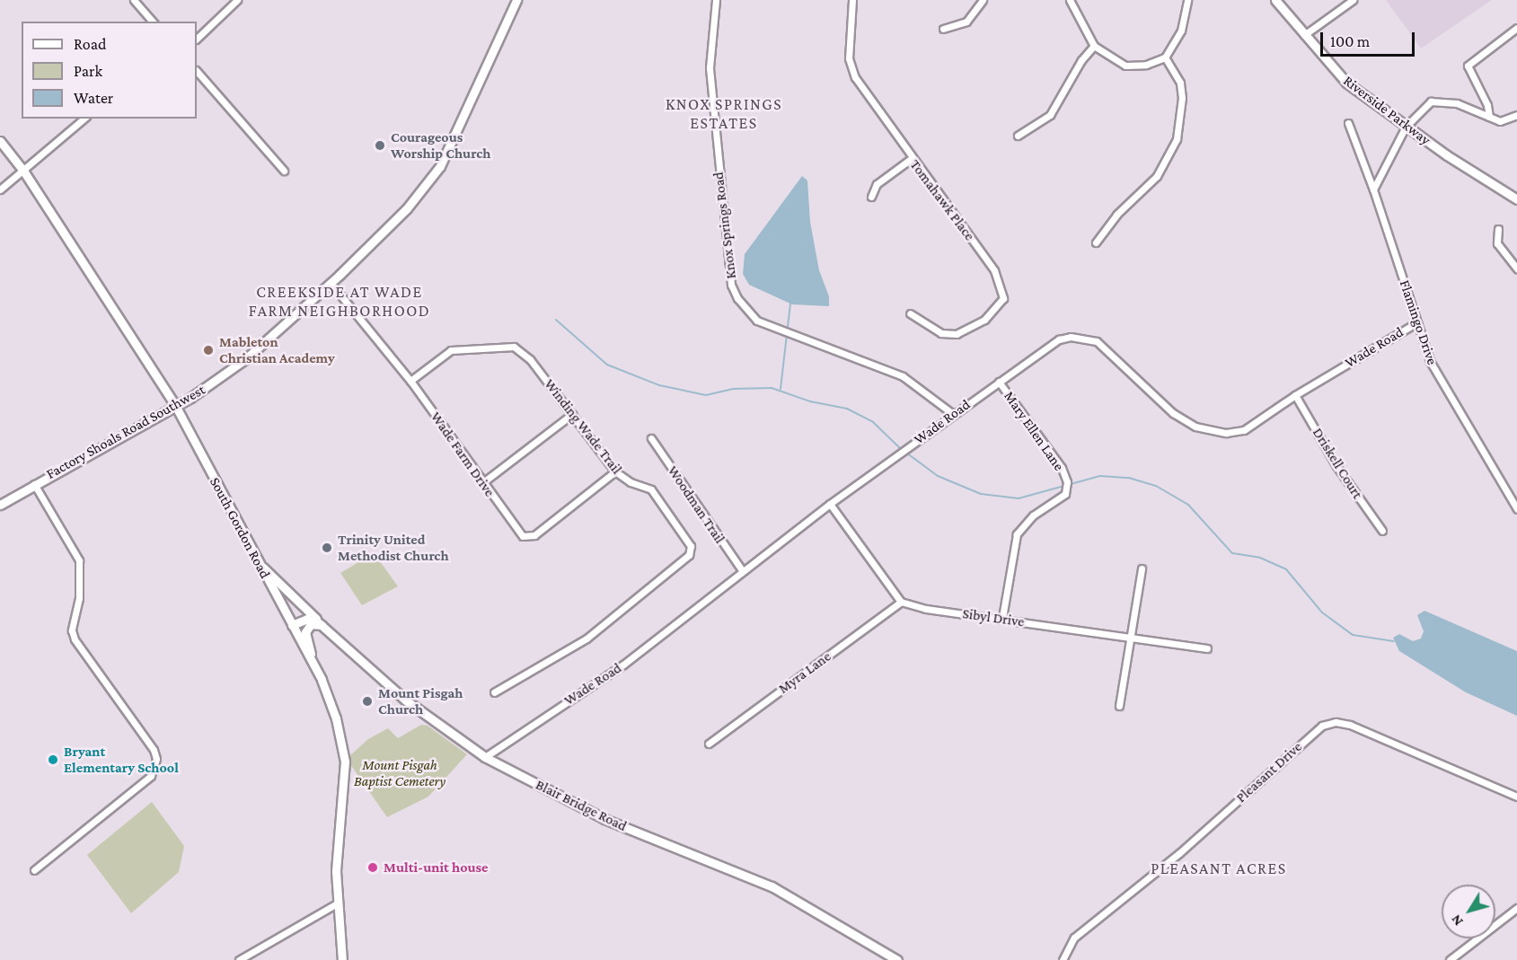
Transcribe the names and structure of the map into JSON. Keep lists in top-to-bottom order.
{
  "streets": {
    "street": [
      "Riverside Parkway",
      "Tomahawk Place",
      "Knox Springs Road",
      "Flamingo Drive",
      "Wade Road",
      "Winding Wade Trail",
      "Mary Ellen Lane",
      "Factory Shoals Road Southwest",
      "Wade Farm Drive",
      "Driskell Court",
      "Woodman Trail",
      "South Gordon Road",
      "Sibyl Drive",
      "Myra Lane",
      "Pleasant Drive",
      "Blair Bridge Road"
    ]
  },
  "crossings": [
    ["Knox Springs Road", "Wade Road"],
    ["Flamingo Drive", "Wade Road"],
    ["Wade Road", "Mary Ellen Lane"],
    ["Wade Road", "Driskell Court"],
    ["Wade Road", "Woodman Trail"],
    ["Wade Road", "Blair Bridge Road"],
    ["Winding Wade Trail", "Wade Farm Drive"],
    ["Mary Ellen Lane", "Sibyl Drive"],
    ["Factory Shoals Road Southwest", "Wade Farm Drive"],
    ["Factory Shoals Road Southwest", "South Gordon Road"],
    ["South Gordon Road", "Blair Bridge Road"],
    ["Sibyl Drive", "Myra Lane"]
  ],
  "districts": ["KNOX SPRINGS ESTATES", "CREEKSIDE AT WADE FARM NEIGHBORHOOD", "PLEASANT ACRES"],
  "parks": ["Mount Pisgah Baptist Cemetery"],
  "places": [
    "Courageous Worship Church",
    "Mableton Christian Academy",
    "Trinity United Methodist Church",
    "Mount Pisgah Church",
    "Bryant Elementary School",
    "Multi-unit house"
  ],
  "legend": ["Road", "Park", "Water"],
  "scale_bar": "100 m",
  "north": "bottom left"
}
